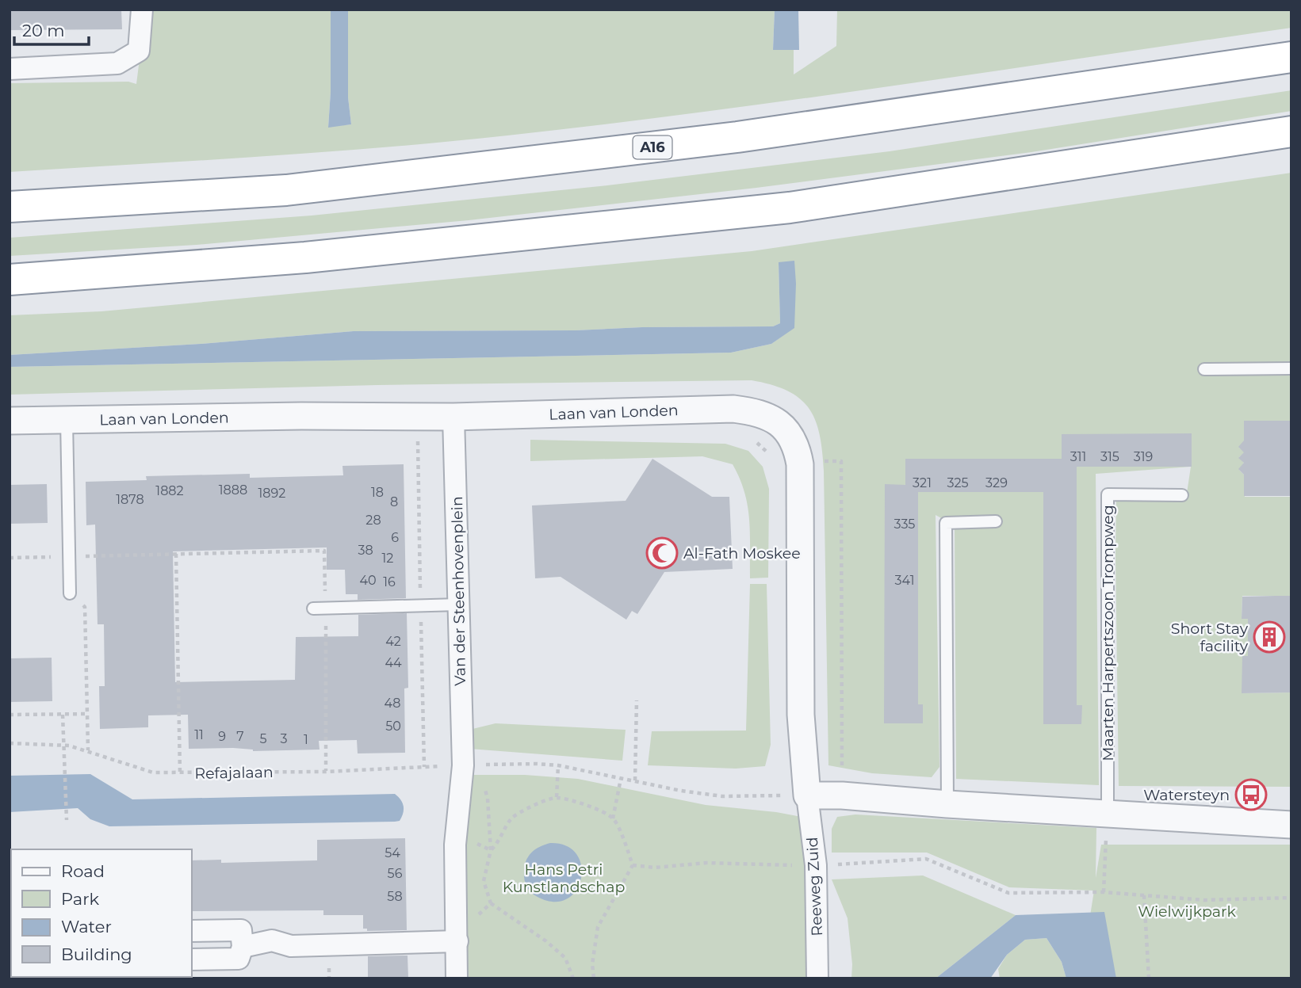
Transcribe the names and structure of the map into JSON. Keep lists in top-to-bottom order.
{
  "streets": {
    "highway": ["A16"],
    "street": ["Laan van Londen", "Van der Steenhovenplein", "Reeweg Zuid"],
    "lane": ["Maarten Harpertszoon Trompweg"],
    "path": ["Refajalaan"]
  },
  "crossings": [
    ["Laan van Londen", "Van der Steenhovenplein"],
    ["Laan van Londen", "Reeweg Zuid"],
    ["Van der Steenhovenplein", "Refajalaan"]
  ],
  "parks": ["Hans Petri Kunstlandschap", "Wielwijkpark"],
  "places": {
    "mosque": ["Al-Fath Moskee"],
    "building": ["Short Stay facility"],
    "bus stop": ["Watersteyn"]
  },
  "house_numbers": [
    "311",
    "315",
    "319",
    "321",
    "325",
    "329",
    "1888",
    "1882",
    "18",
    "1892",
    "1878",
    "8",
    "28",
    "335",
    "6",
    "38",
    "12",
    "40",
    "341",
    "16",
    "42",
    "44",
    "48",
    "50",
    "11",
    "9",
    "7",
    "5",
    "3",
    "1",
    "54",
    "56",
    "58"
  ],
  "legend": [
    "Road",
    "Park",
    "Water",
    "Building"
  ],
  "scale_bar": "20 m"
}
